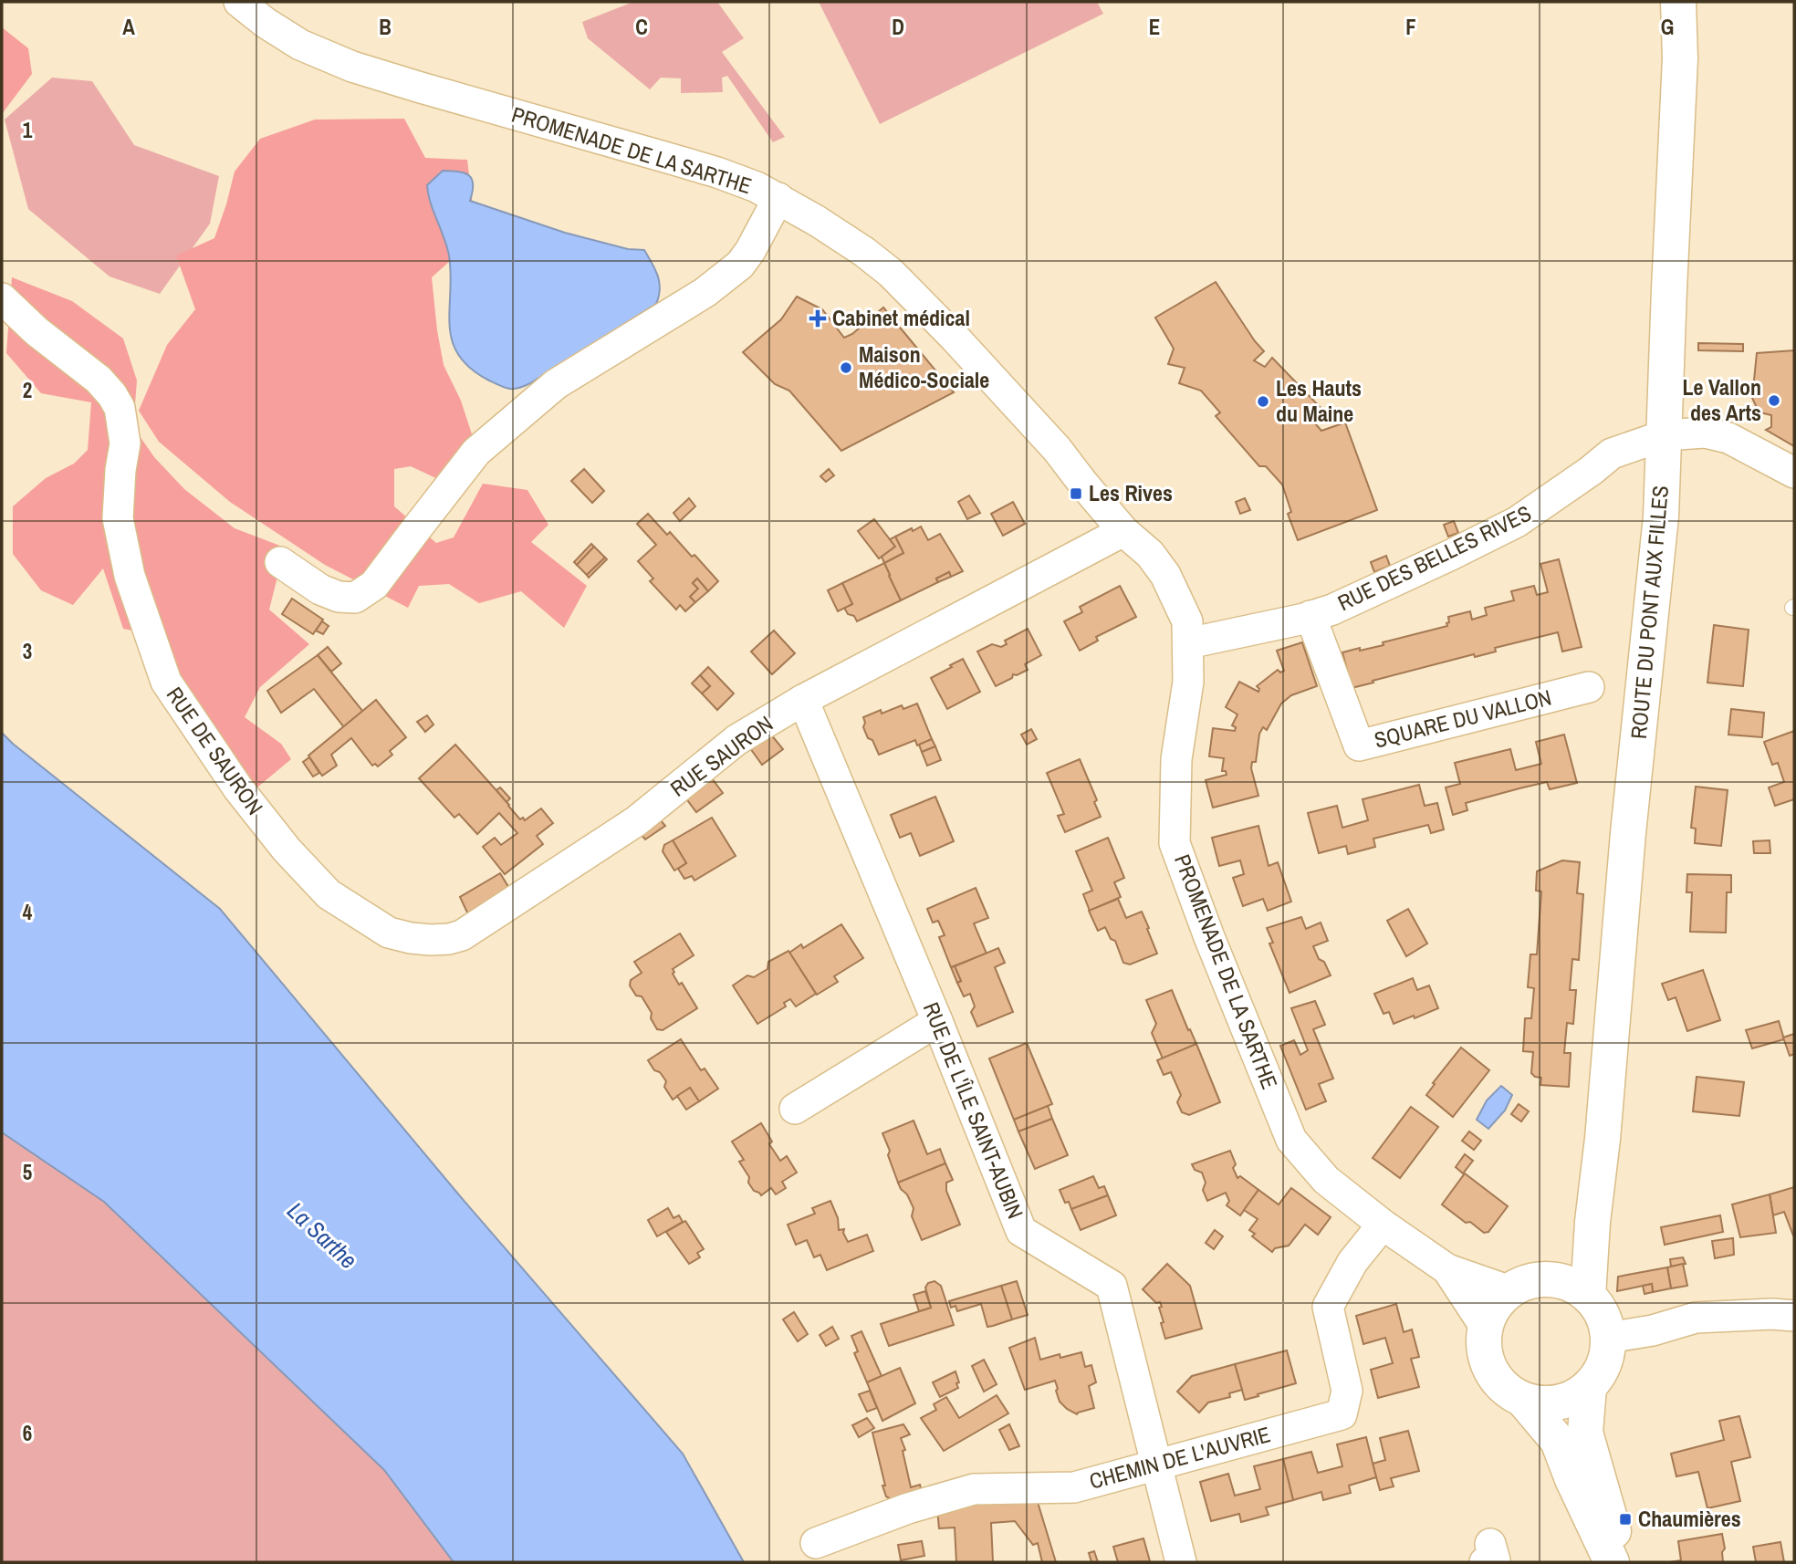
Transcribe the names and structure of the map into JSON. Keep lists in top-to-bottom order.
{
  "streets": {
    "street": [
      "PROMENADE DE LA SARTHE",
      "RUE DES BELLES RIVES",
      "ROUTE DU PONT AUX FILLES",
      "SQUARE DU VALLON",
      "RUE DE SAURON",
      "RUE SAURON",
      "RUE DE L'ÎLE SAINT-AUBIN",
      "CHEMIN DE L'AUVRIE"
    ]
  },
  "crossings": [
    ["PROMENADE DE LA SARTHE", "RUE DES BELLES RIVES"],
    ["PROMENADE DE LA SARTHE", "ROUTE DU PONT AUX FILLES"],
    ["PROMENADE DE LA SARTHE", "RUE SAURON"],
    ["PROMENADE DE LA SARTHE", "CHEMIN DE L'AUVRIE"],
    ["RUE DES BELLES RIVES", "ROUTE DU PONT AUX FILLES"],
    ["RUE DES BELLES RIVES", "SQUARE DU VALLON"],
    ["RUE DE SAURON", "RUE SAURON"],
    ["RUE SAURON", "RUE DE L'ÎLE SAINT-AUBIN"],
    ["RUE DE L'ÎLE SAINT-AUBIN", "CHEMIN DE L'AUVRIE"]
  ],
  "water": ["La Sarthe"],
  "places": {
    "health": ["Cabinet médical"],
    "other": ["Maison Médico-Sociale", "Le Vallon des Arts", "Les Hauts du Maine"],
    "transit": ["Les Rives", "Chaumières"]
  },
  "grid": {
    "columns": [
      "A",
      "B",
      "C",
      "D",
      "E",
      "F",
      "G"
    ],
    "rows": [
      "1",
      "2",
      "3",
      "4",
      "5",
      "6"
    ]
  }
}
